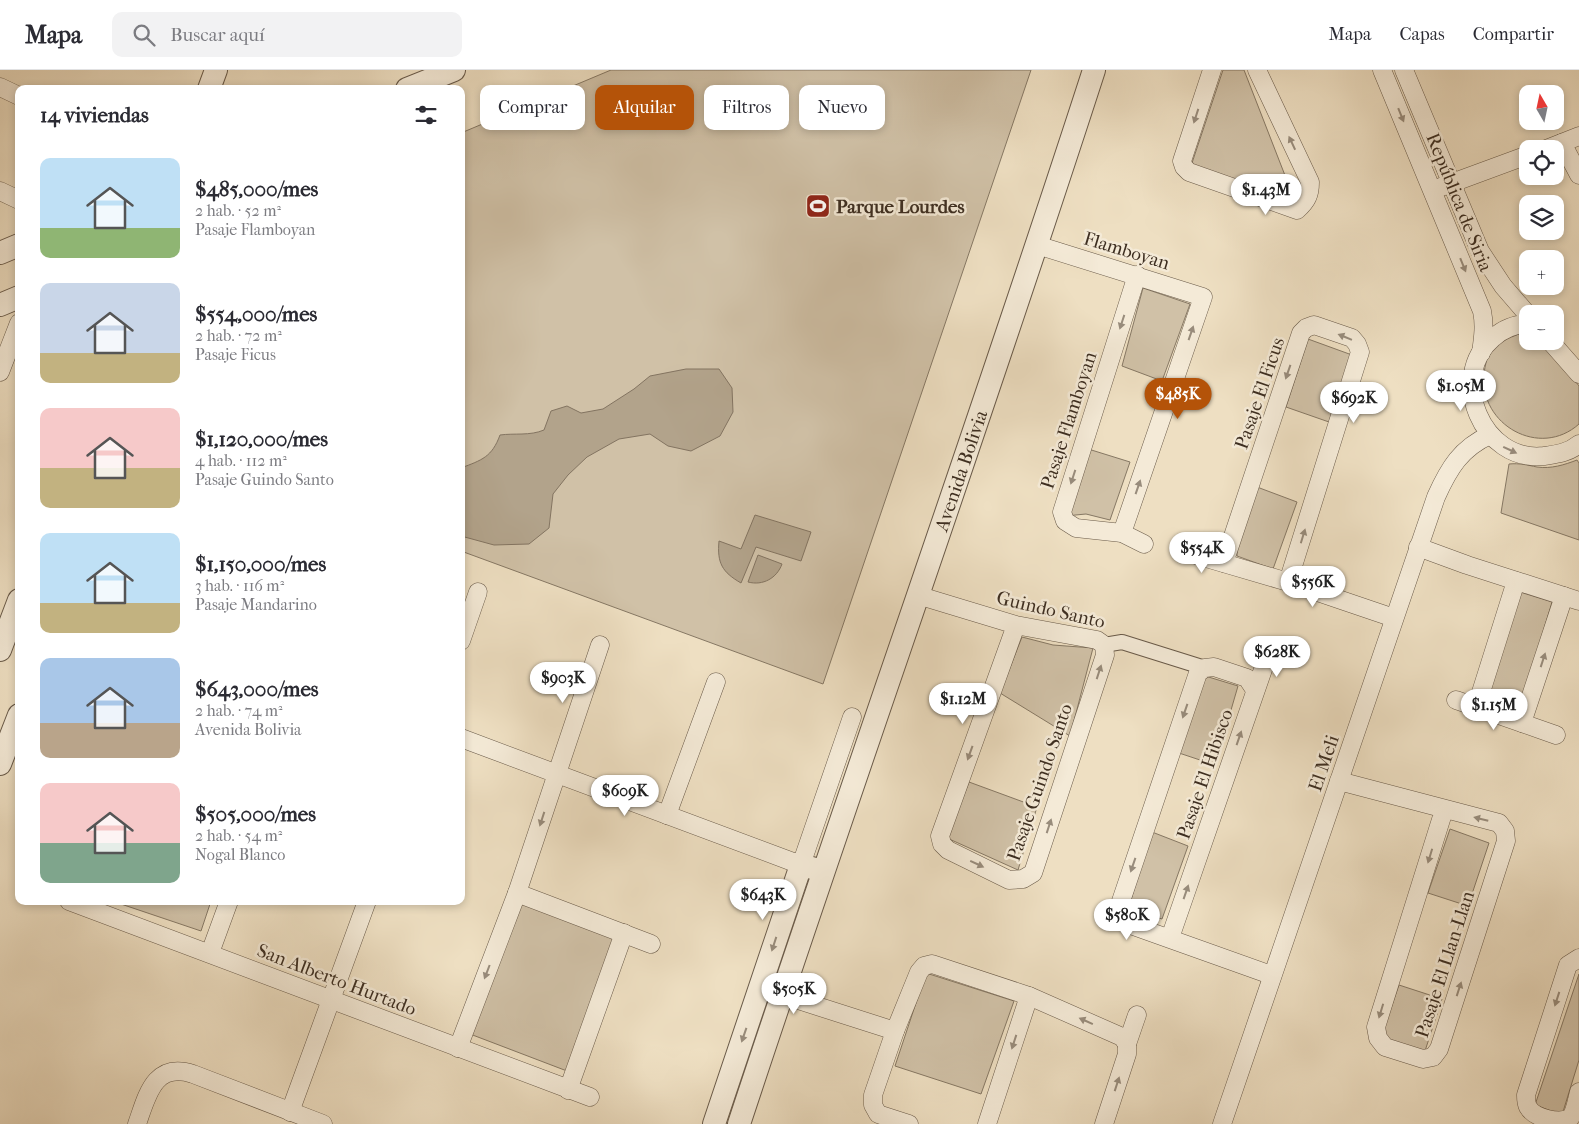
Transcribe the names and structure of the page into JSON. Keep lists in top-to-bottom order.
{
  "streets": {
    "street": [
      "República de Siria",
      "Flamboyan",
      "Pasaje El Ficus",
      "Pasaje Flamboyan",
      "Avenida Bolivia",
      "Guindo Santo",
      "El Meli",
      "Pasaje El Hibisco",
      "Pasaje Guindo Santo",
      "Pasaje El Llan-Llan",
      "San Alberto Hurtado"
    ]
  },
  "crossings": [
    ["Flamboyan", "Pasaje Flamboyan"],
    ["Flamboyan", "Avenida Bolivia"],
    ["Avenida Bolivia", "Guindo Santo"],
    ["Guindo Santo", "Pasaje El Hibisco"],
    ["Guindo Santo", "Pasaje Guindo Santo"]
  ],
  "one_way": ["Flamboyan", "Pasaje Flamboyan"],
  "places": {
    "sports": ["Parque Lourdes"]
  },
  "north": "top",
  "page": {
    "header": "Mapa",
    "search": "Buscar aquí",
    "nav": ["Mapa", "Capas", "Compartir"],
    "map_buttons": ["+", "−"],
    "chip": [
      "Comprar",
      "Alquilar",
      "Filtros",
      "Nuevo"
    ],
    "heading": "14 viviendas",
    "list": [
      {
        "name": "$485,000/mes",
        "note": "2 hab. · 52 m² · Pasaje Flamboyan"
      },
      {
        "name": "$554,000/mes",
        "note": "2 hab. · 72 m² · Pasaje Ficus"
      },
      {
        "name": "$1,120,000/mes",
        "note": "4 hab. · 112 m² · Pasaje Guindo Santo"
      },
      {
        "name": "$1,150,000/mes",
        "note": "3 hab. · 116 m² · Pasaje Mandarino"
      },
      {
        "name": "$643,000/mes",
        "note": "2 hab. · 74 m² · Avenida Bolivia"
      },
      {
        "name": "$505,000/mes",
        "note": "2 hab. · 54 m² · Nogal Blanco"
      }
    ],
    "price": [
      "$1.43M",
      "$1.05M",
      "$485K",
      "$692K",
      "$554K",
      "$556K",
      "$628K",
      "$903K",
      "$1.12M",
      "$1.15M",
      "$609K",
      "$643K",
      "$580K",
      "$505K"
    ]
  }
}
